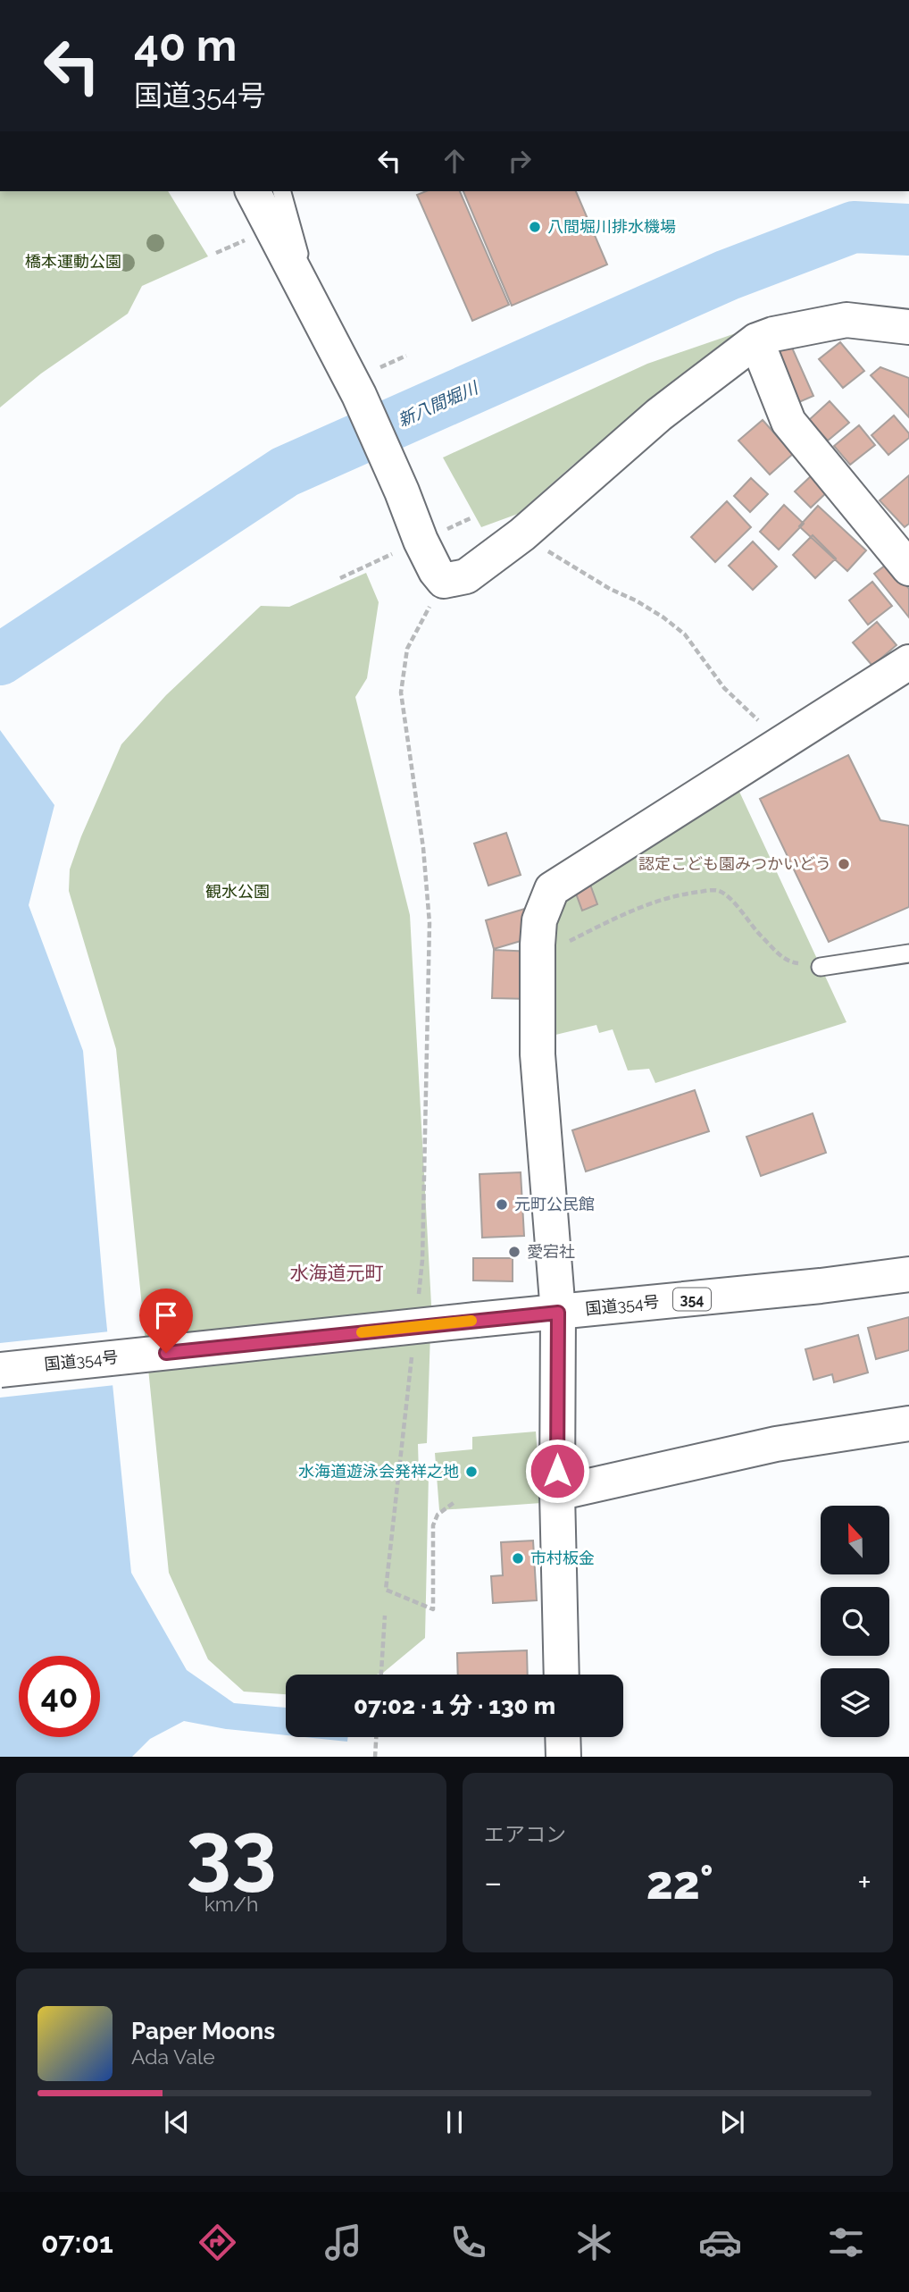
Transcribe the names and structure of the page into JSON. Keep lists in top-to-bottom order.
{
  "streets": {
    "main road": ["354", "国道354号"]
  },
  "districts": ["水海道元町"],
  "water": ["新八間堀川"],
  "parks": ["橋本運動公園", "観水公園"],
  "places": [
    "八間堀川排水機場",
    "認定こども園みつかいどう",
    "元町公民館",
    "愛宕社",
    "水海道遊泳会発祥之地",
    "市村板金"
  ],
  "north": "top",
  "page": {
    "turn": ["40 m", "国道354号"],
    "limit": "40",
    "trip": "07:02 · 1 分 · 130 m",
    "tile": [
      ["33", "km/h"],
      "エアコン"
    ],
    "heat": ["−", "22°", "+"],
    "song": ["Paper Moons", "Ada Vale"],
    "tabs": "07:01"
  }
}
